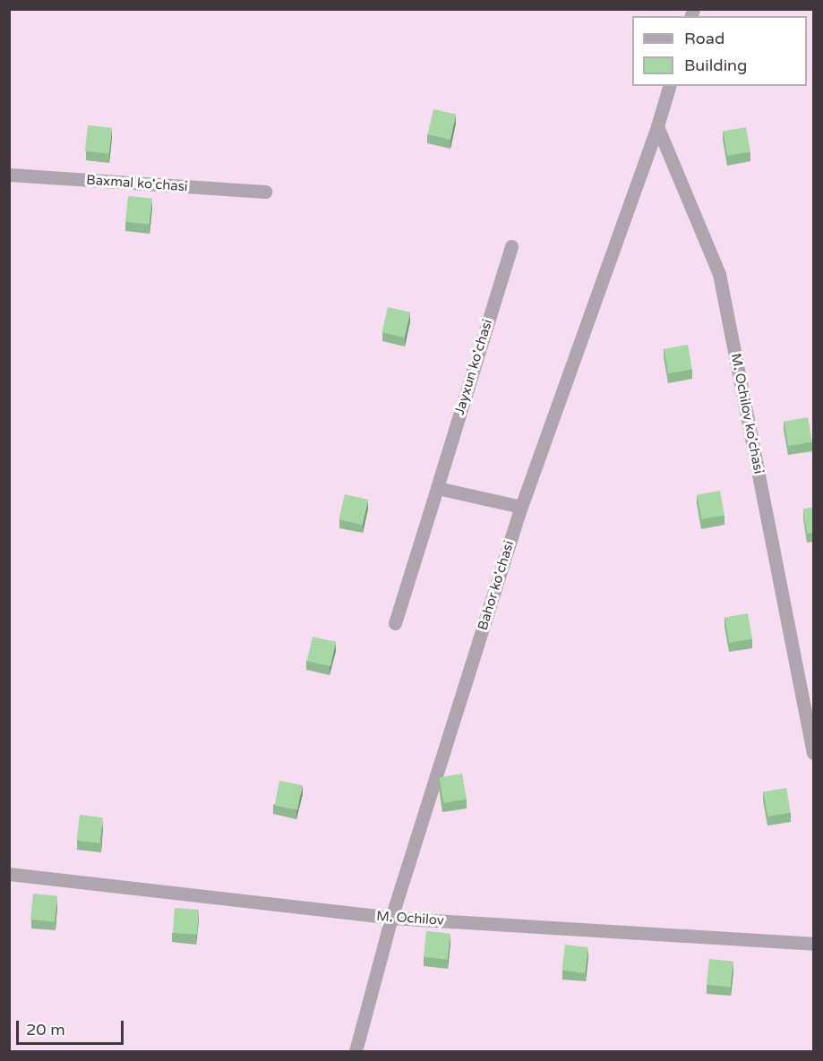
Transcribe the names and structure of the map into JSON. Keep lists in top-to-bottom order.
{
  "streets": {
    "street": [
      "Baxmal ko'chasi",
      "Jayxun ko'chasi",
      "M. Ochilov ko'chasi",
      "Bahor ko'chasi",
      "M. Ochilov"
    ]
  },
  "crossings": [
    ["M. Ochilov ko'chasi", "Bahor ko'chasi"],
    ["Bahor ko'chasi", "M. Ochilov"]
  ],
  "legend": ["Road", "Building"],
  "scale_bar": "20 m"
}
